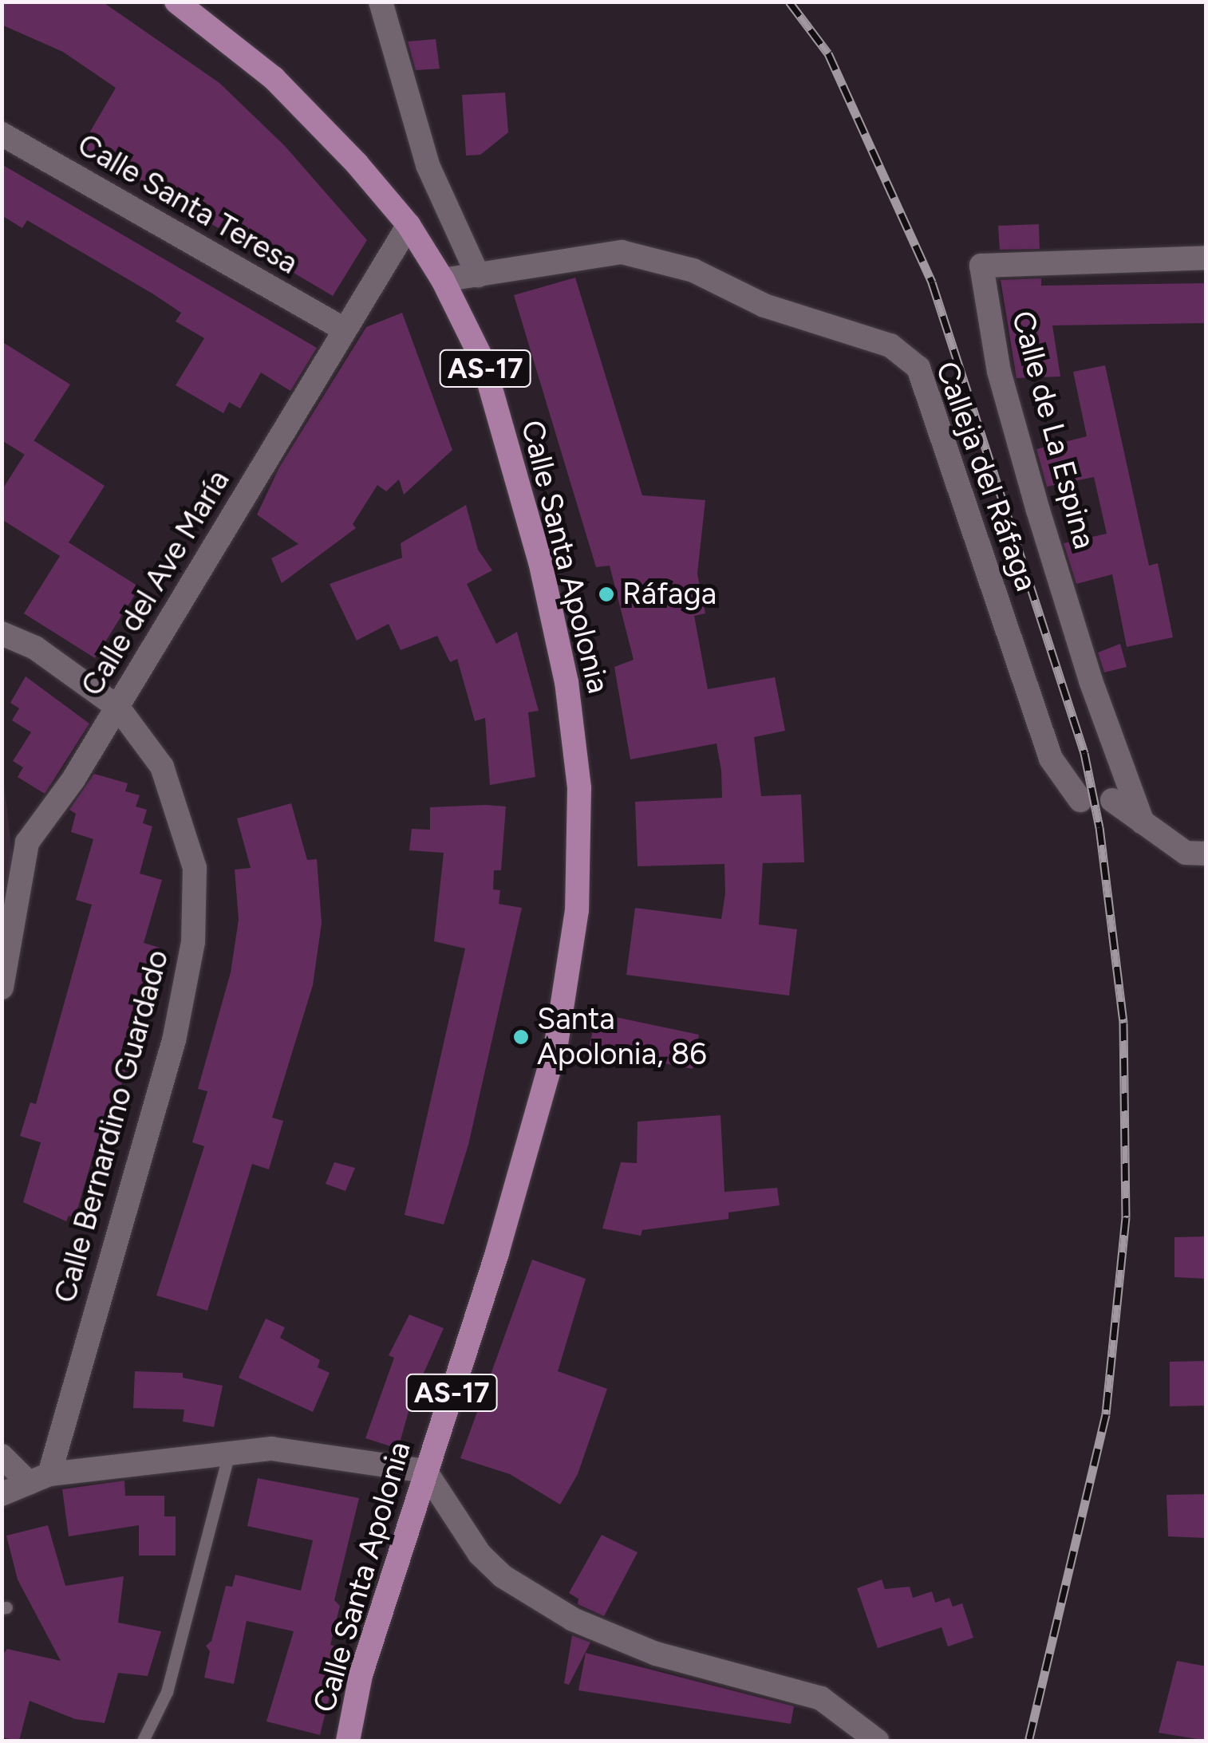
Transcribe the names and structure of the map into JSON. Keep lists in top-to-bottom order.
{
  "streets": {
    "main road": ["AS-17", "Calle Santa Apolonia"],
    "street": [
      "Calle Santa Teresa",
      "Calle de La Espina",
      "Calleja del Ráfaga",
      "Calle del Ave María",
      "Calle Bernardino Guardado"
    ]
  },
  "crossings": [
    ["Calle Santa Teresa", "Calle del Ave María"],
    ["Calleja del Ráfaga", "Calle Santa Apolonia"],
    ["Calle Santa Apolonia", "Calle del Ave María"],
    ["Calle del Ave María", "Calle Bernardino Guardado"]
  ],
  "places": ["Ráfaga", "Santa Apolonia, 86"]
}
